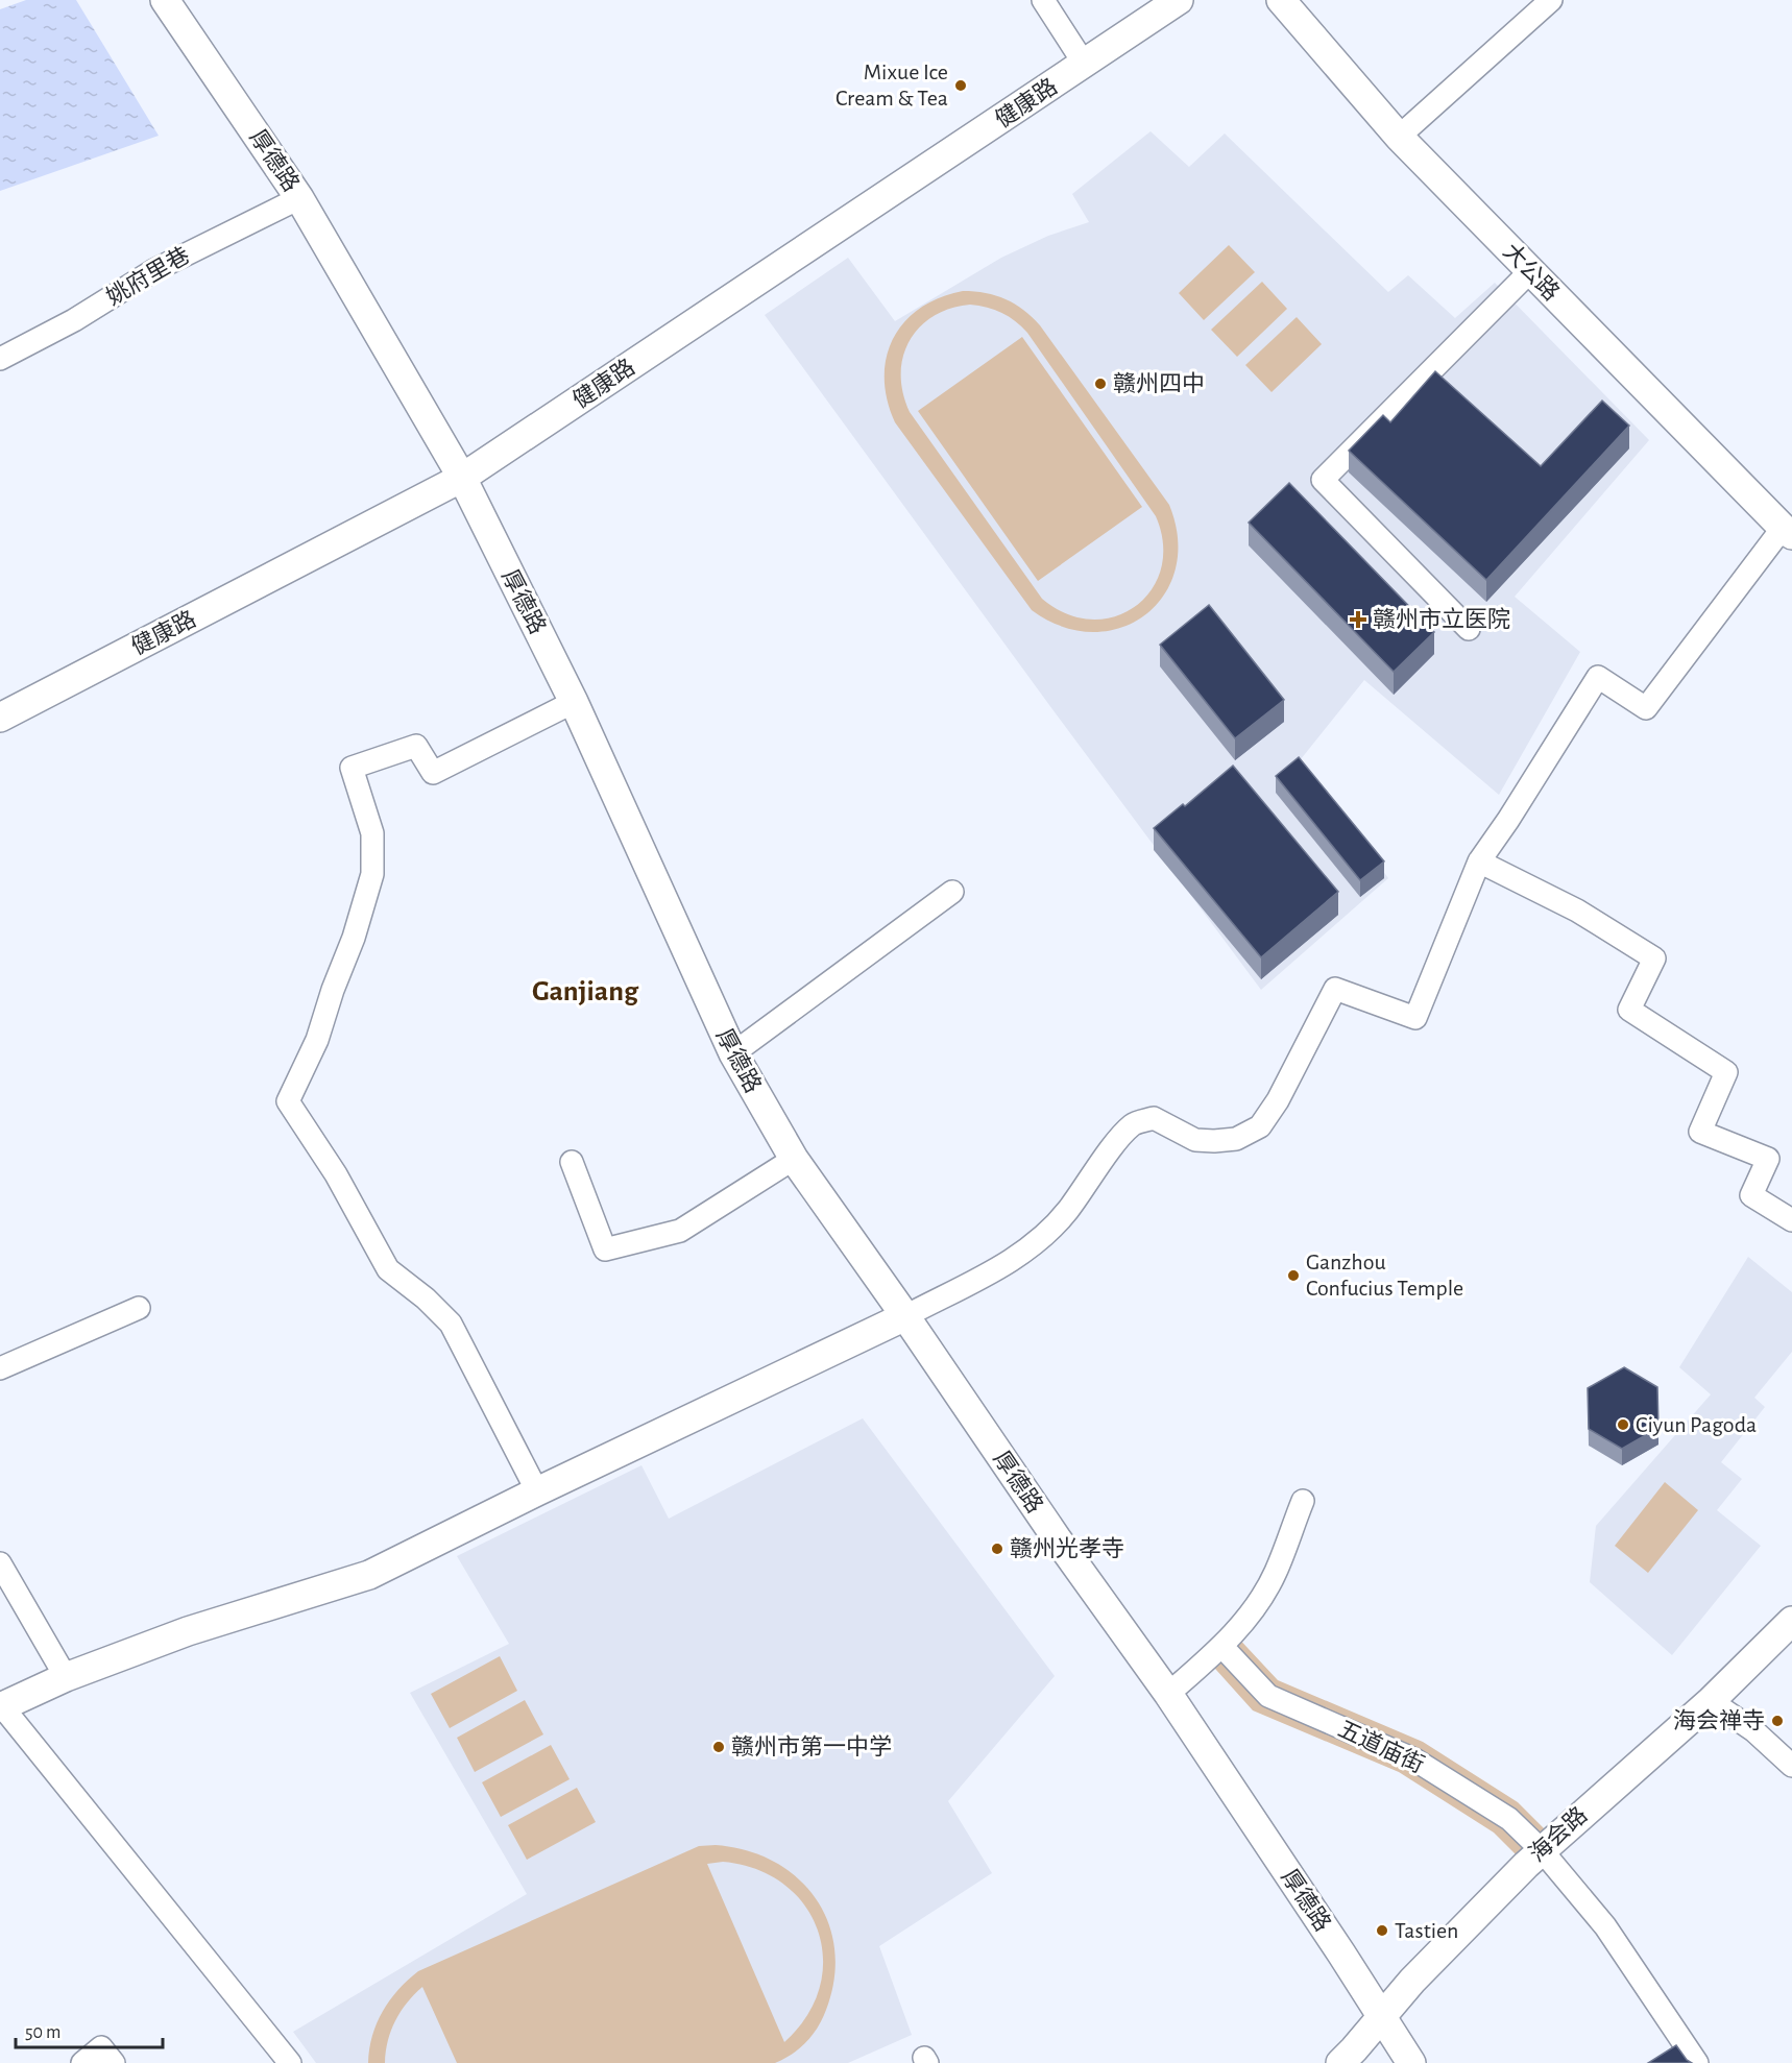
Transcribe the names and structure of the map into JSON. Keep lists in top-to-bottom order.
{
  "streets": {
    "street": [
      "健康路",
      "厚德路",
      "大公路",
      "姚府里巷",
      "五道庙街",
      "海会路"
    ]
  },
  "crossings": [
    ["健康路", "厚德路"],
    ["厚德路", "姚府里巷"],
    ["厚德路", "海会路"],
    ["五道庙街", "海会路"]
  ],
  "districts": ["Ganjiang"],
  "places": {
    "other": [
      "Mixue Ice Cream & Tea",
      "赣州四中",
      "Ganzhou Confucius Temple",
      "Ciyun Pagoda",
      "赣州光孝寺",
      "海会禅寺",
      "赣州市第一中学",
      "Tastien"
    ],
    "health": ["赣州市立医院"]
  },
  "scale_bar": "50 m"
}
